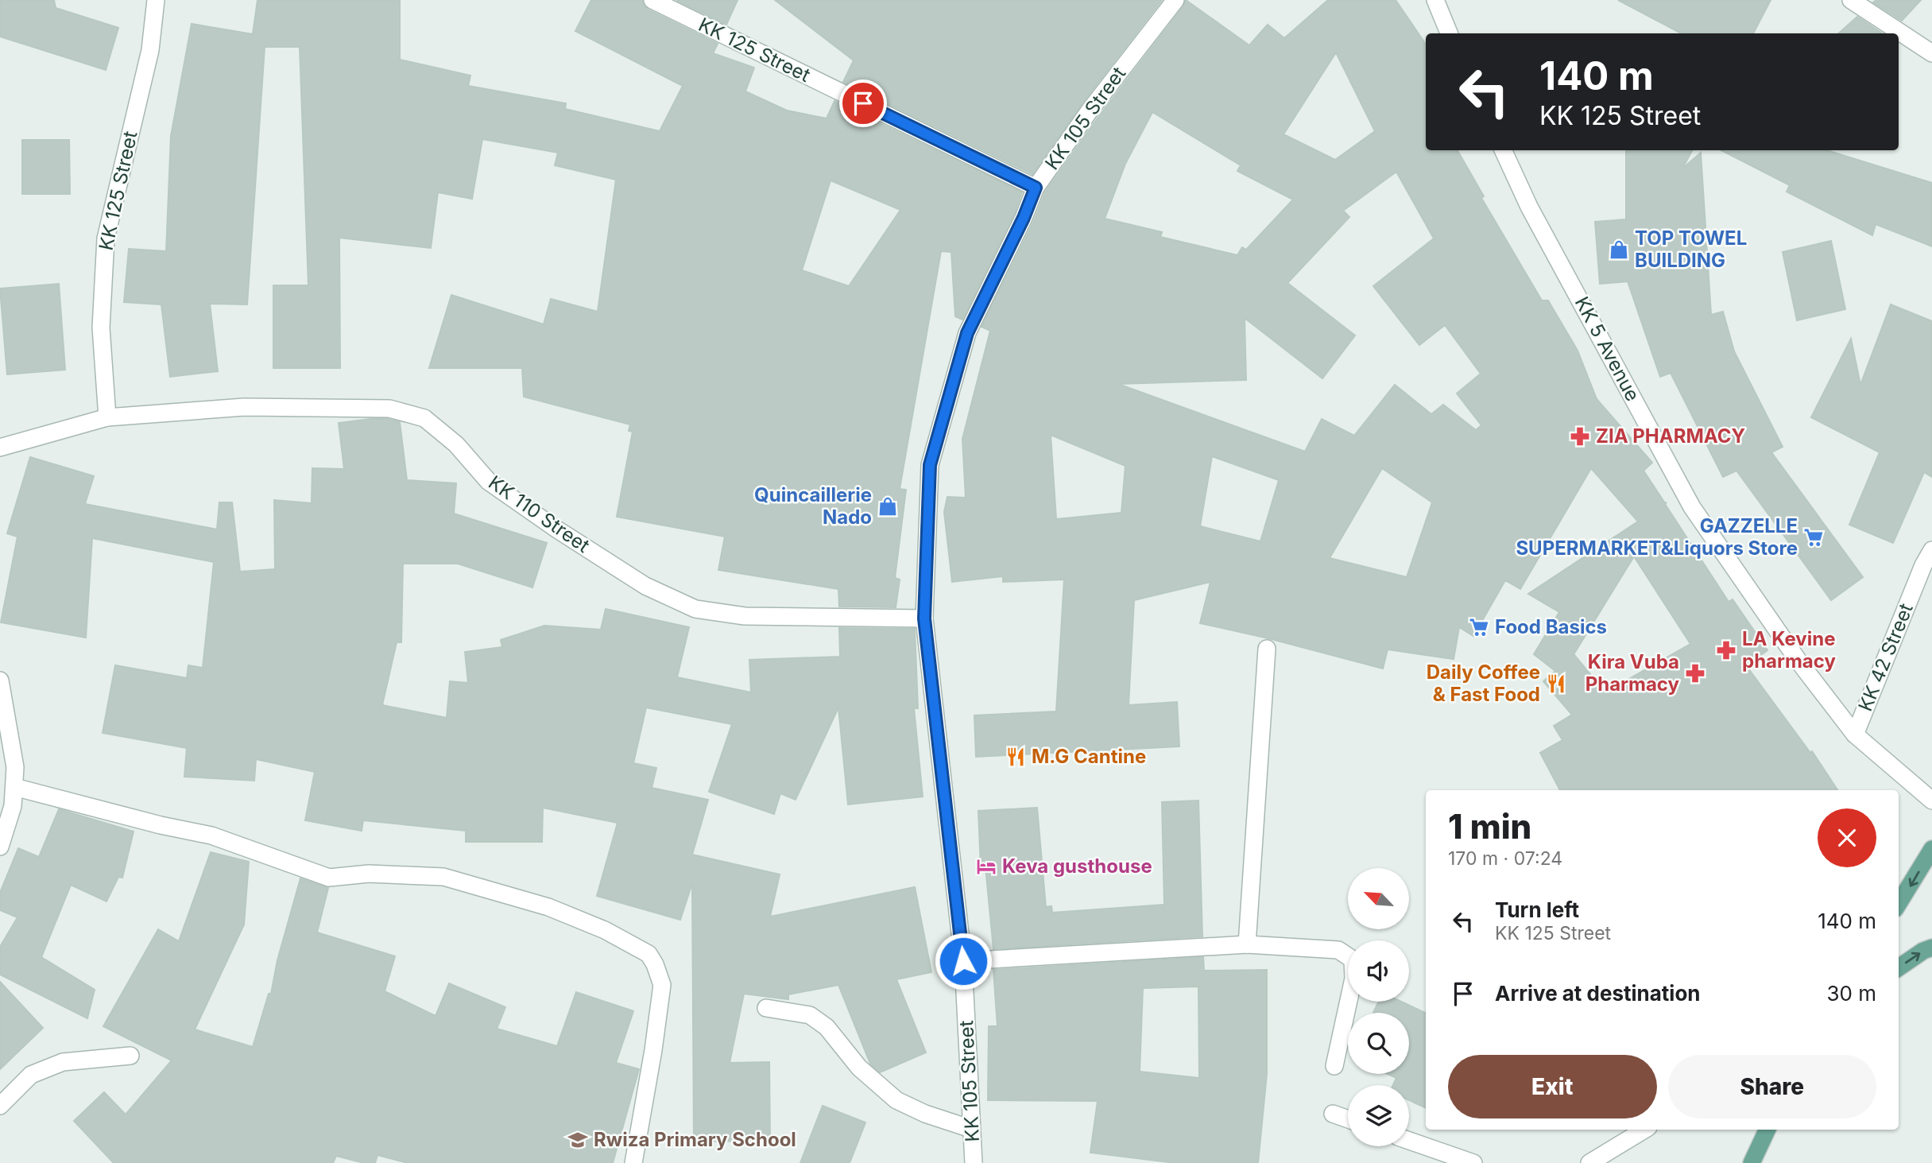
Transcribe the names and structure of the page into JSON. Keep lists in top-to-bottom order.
{
  "streets": {
    "street": [
      "KK 125 Street",
      "KK 105 Street",
      "KK 5 Avenue",
      "KK 110 Street",
      "KK 42 Street"
    ]
  },
  "crossings": [
    ["KK 125 Street", "KK 105 Street"],
    ["KK 125 Street", "KK 110 Street"],
    ["KK 105 Street", "KK 110 Street"],
    ["KK 5 Avenue", "KK 42 Street"]
  ],
  "places": {
    "shop": ["TOP TOWEL BUILDING", "Quincaillerie Nado"],
    "pharmacy": ["ZIA PHARMACY", "LA Kevine pharmacy", "Kira Vuba Pharmacy"],
    "supermarket": ["GAZZELLE SUPERMARKET&Liquors Store", "Food Basics"],
    "restaurant": ["Daily Coffee & Fast Food", "M.G Cantine"],
    "hotel": ["Keva gusthouse"],
    "school or university": ["Rwiza Primary School"]
  },
  "north": "top left",
  "page": {
    "turn": ["140 m", "KK 125 Street"],
    "heading": ["1 min", "170 m · 07:24"],
    "list": [
      {
        "name": "Turn left",
        "note": "KK 125 Street",
        "value": "140 m"
      },
      {
        "name": "Arrive at destination",
        "value": "30 m"
      }
    ],
    "buttons": ["Exit", "Share"]
  }
}
